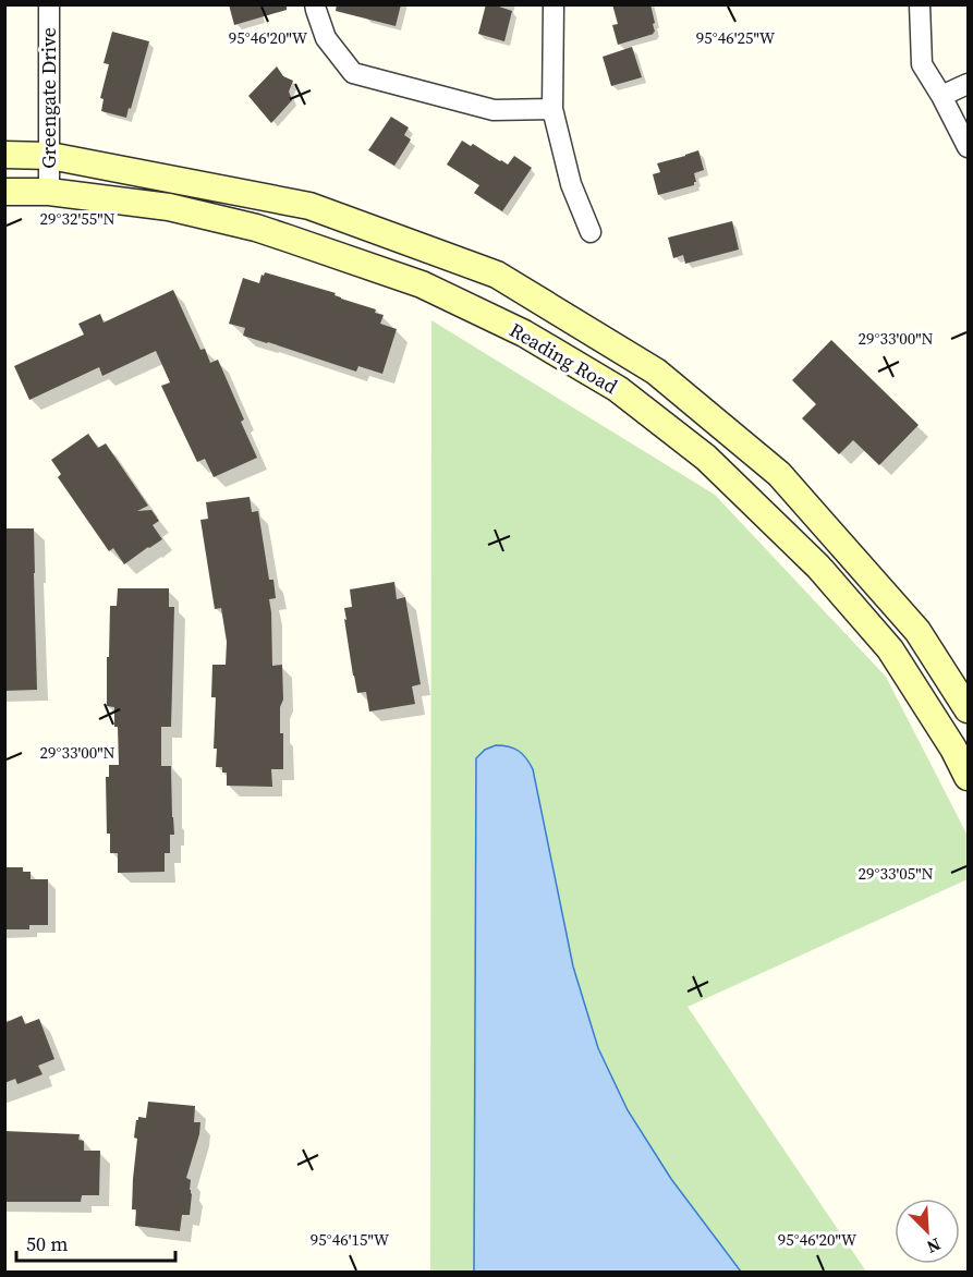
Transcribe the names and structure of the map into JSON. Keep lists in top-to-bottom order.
{
  "streets": {
    "main road": ["Reading Road"],
    "street": ["Greengate Drive"]
  },
  "crossings": [
    ["Greengate Drive", "Reading Road"]
  ],
  "scale_bar": "50 m",
  "north": "bottom right",
  "coordinates": [
    "95°46'20\"W",
    "95°46'25\"W",
    "29°32'55\"N",
    "29°33'00\"N",
    "29°33'05\"N",
    "95°46'15\"W"
  ]
}
